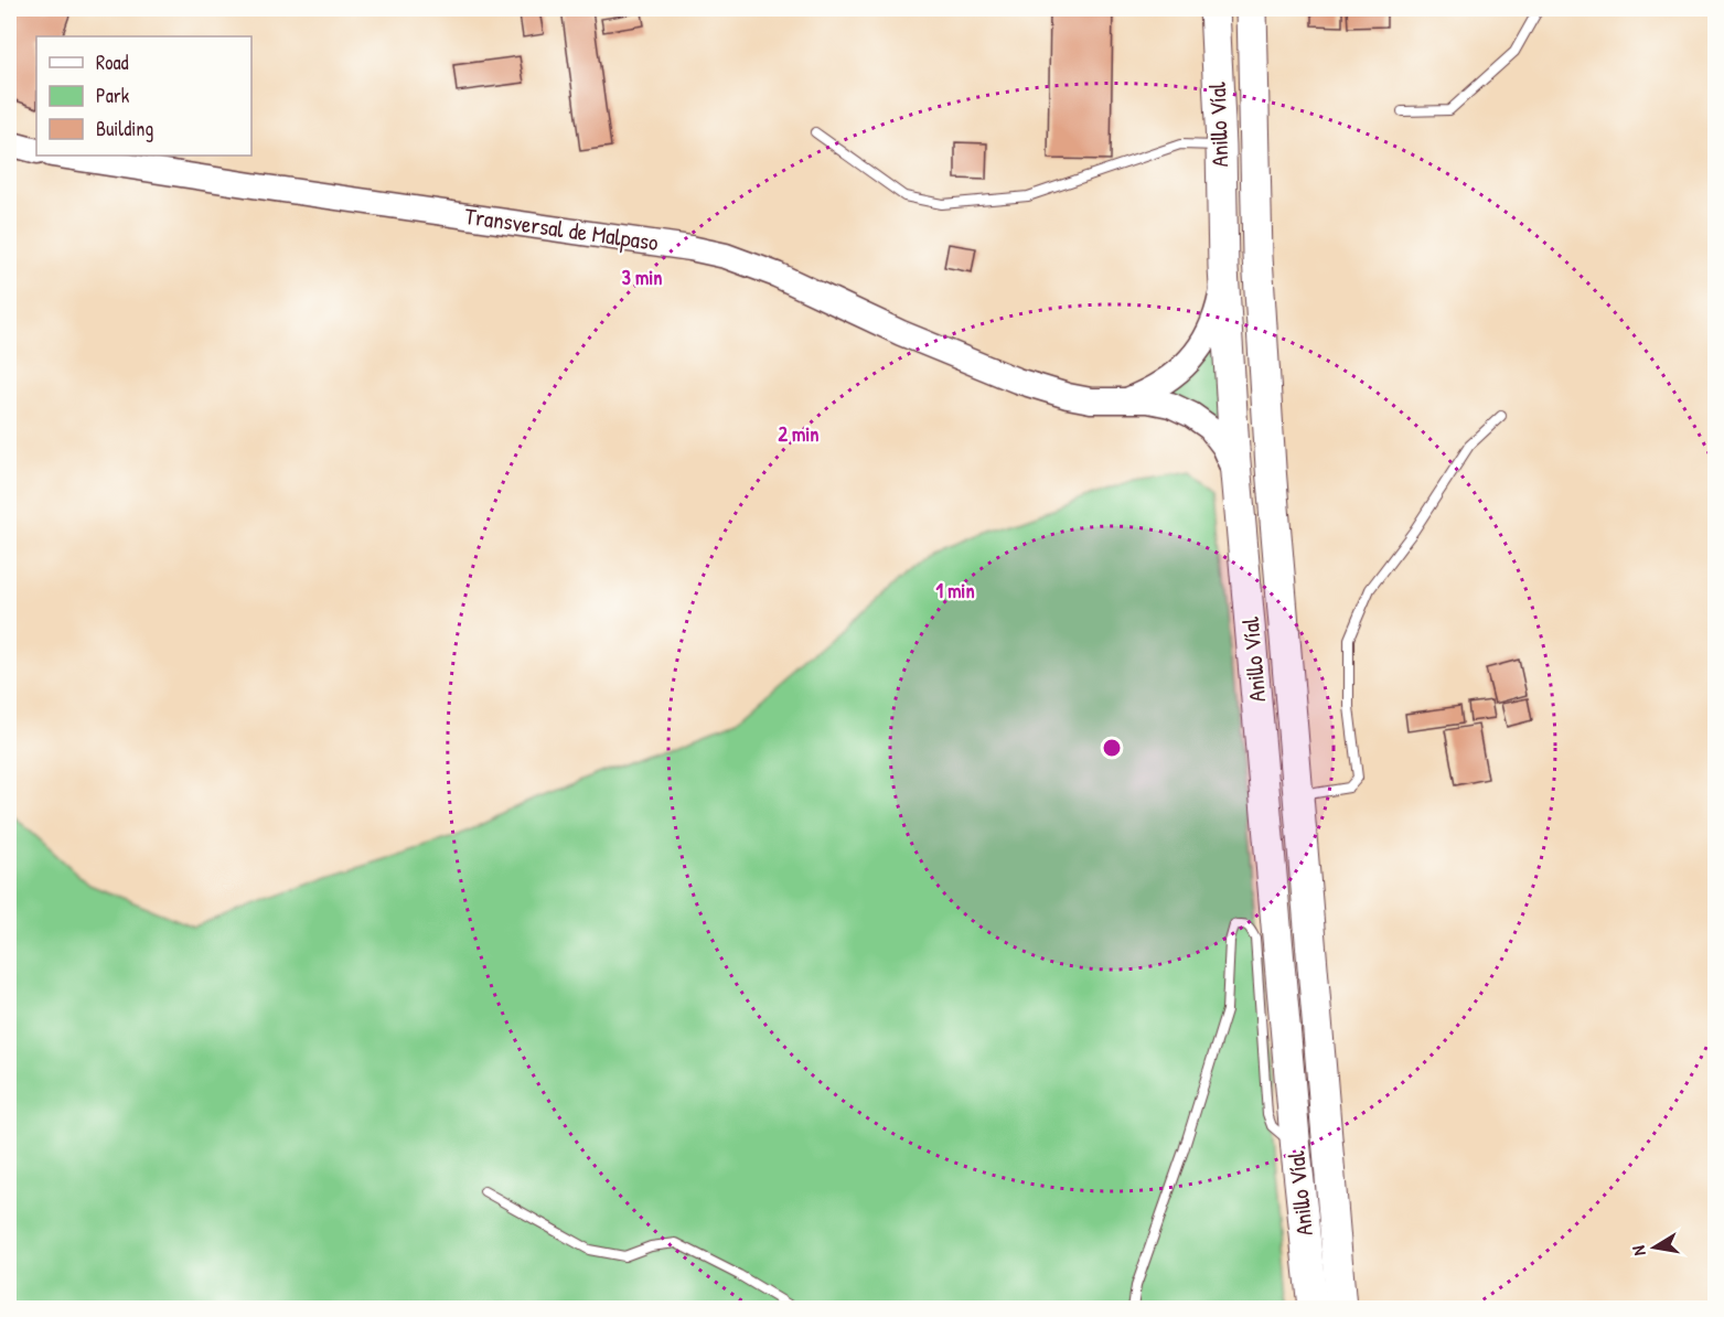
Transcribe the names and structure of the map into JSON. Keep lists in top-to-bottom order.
{
  "streets": {
    "highway": ["Anillo Víal"],
    "main road": ["Transversal de Malpaso"]
  },
  "crossings": [
    ["Anillo Víal", "Transversal de Malpaso"]
  ],
  "legend": ["Road", "Park", "Building"],
  "north": "left",
  "rings": ["3 min", "2 min", "1 min"]
}
